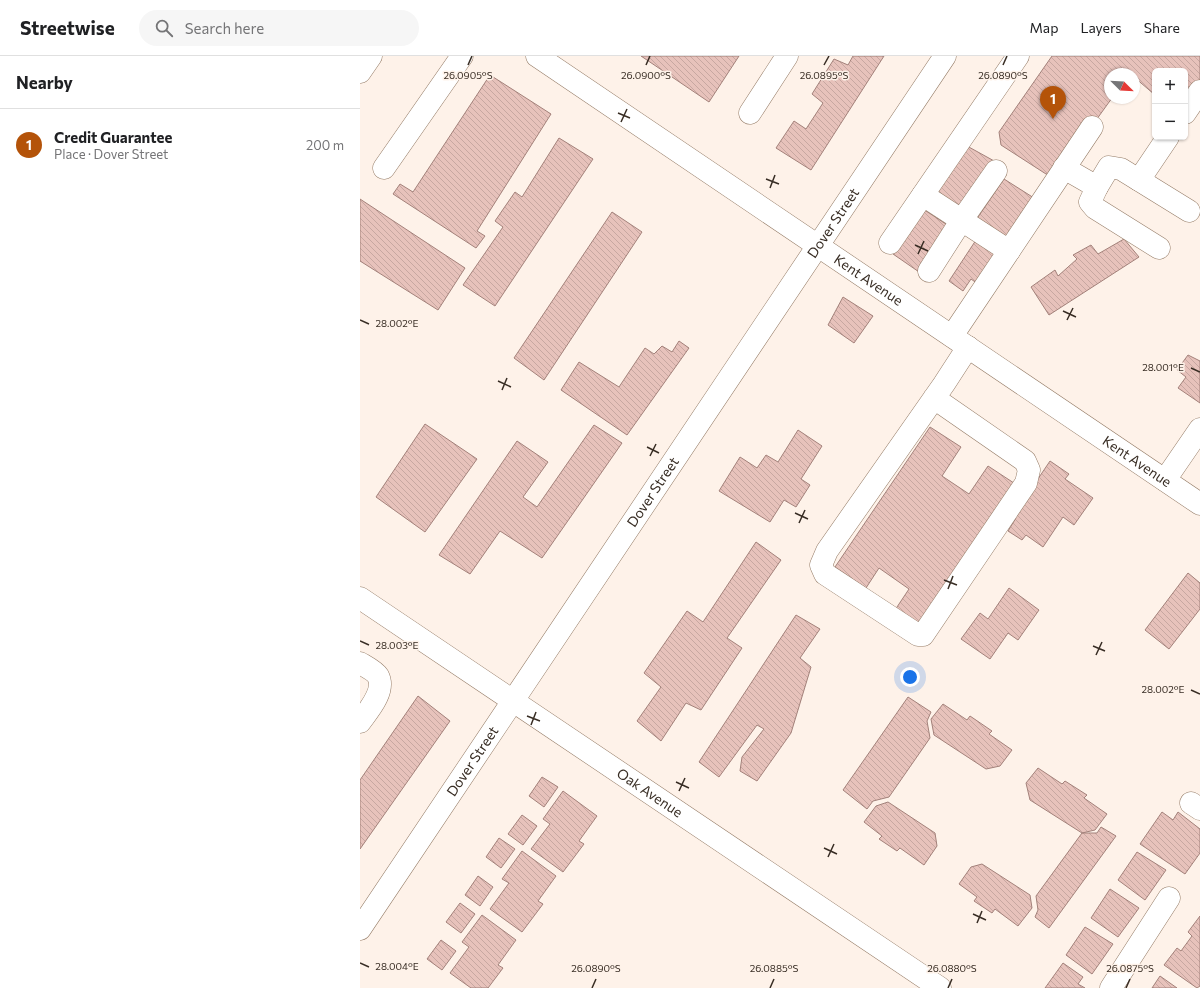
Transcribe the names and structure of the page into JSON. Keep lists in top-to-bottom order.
{
  "streets": {
    "street": ["Dover Street", "Kent Avenue", "Oak Avenue"]
  },
  "crossings": [
    ["Dover Street", "Kent Avenue"],
    ["Dover Street", "Oak Avenue"]
  ],
  "north": "bottom right",
  "page": {
    "header": "Streetwise",
    "search": "Search here",
    "nav": ["Map", "Layers", "Share"],
    "heading": "Nearby",
    "map_buttons": ["+", "−"],
    "pins": "1",
    "list": [
      {
        "mark": "1",
        "name": "Credit Guarantee",
        "note": "Place · Dover Street",
        "value": "200 m"
      }
    ]
  },
  "coordinates": [
    "26.0905°S",
    "26.0900°S",
    "26.0895°S",
    "26.0890°S",
    "28.002°E",
    "28.001°E",
    "28.003°E",
    "28.004°E",
    "26.0885°S",
    "26.0880°S",
    "26.0875°S"
  ]
}
